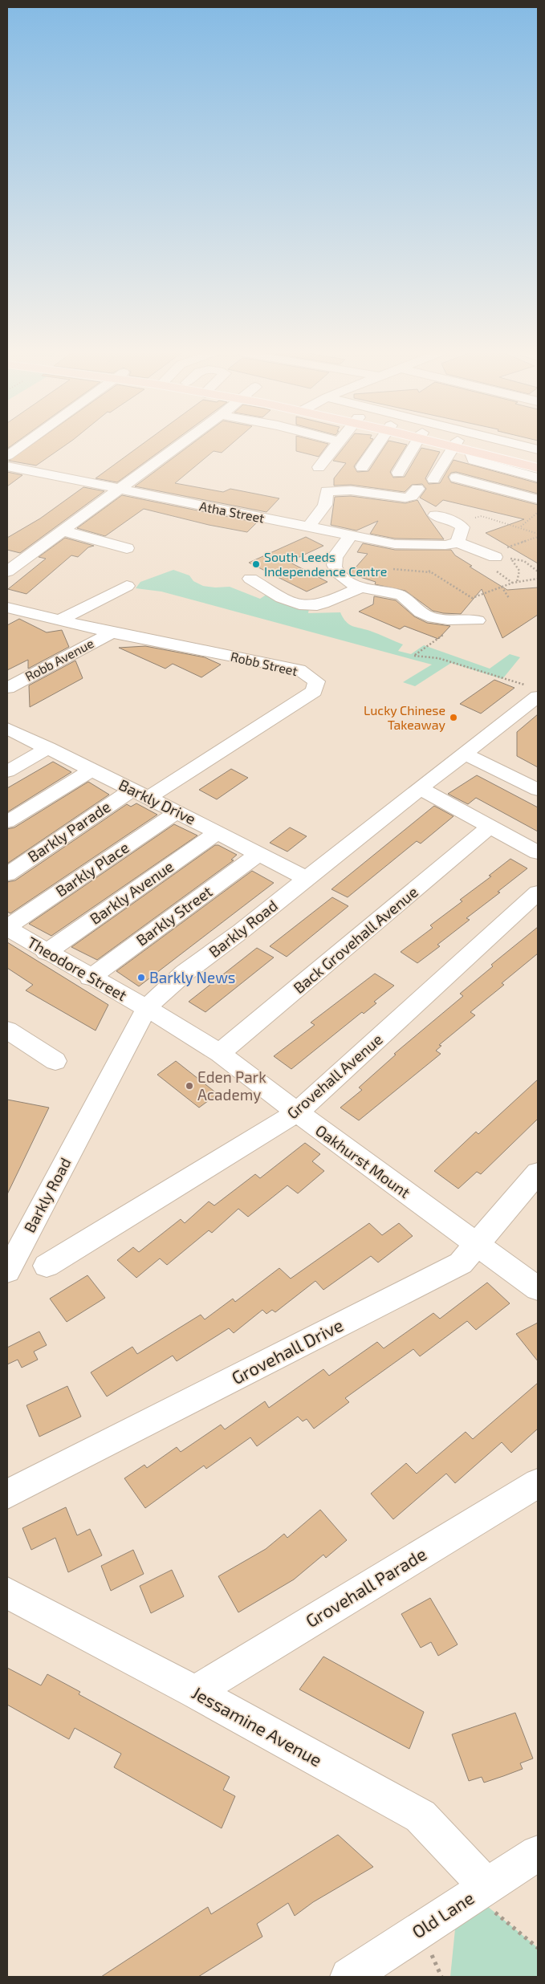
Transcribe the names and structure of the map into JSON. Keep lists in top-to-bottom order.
{
  "streets": {
    "street": [
      "Atha Street",
      "Robb Avenue",
      "Robb Street",
      "Barkly Drive",
      "Barkly Parade",
      "Barkly Place",
      "Barkly Avenue",
      "Barkly Street",
      "Barkly Road",
      "Back Grovehall Avenue",
      "Theodore Street",
      "Grovehall Avenue",
      "Oakhurst Mount",
      "Grovehall Drive",
      "Grovehall Parade",
      "Jessamine Avenue",
      "Old Lane"
    ]
  },
  "crossings": [
    ["Robb Avenue", "Robb Street"],
    ["Robb Street", "Barkly Drive"],
    ["Robb Street", "Barkly Parade"],
    ["Barkly Drive", "Barkly Parade"],
    ["Barkly Drive", "Barkly Place"],
    ["Barkly Drive", "Barkly Avenue"],
    ["Barkly Drive", "Barkly Street"],
    ["Barkly Drive", "Barkly Road"],
    ["Barkly Place", "Theodore Street"],
    ["Barkly Avenue", "Theodore Street"],
    ["Barkly Street", "Theodore Street"],
    ["Barkly Road", "Theodore Street"],
    ["Barkly Road", "Oakhurst Mount"],
    ["Back Grovehall Avenue", "Oakhurst Mount"],
    ["Theodore Street", "Oakhurst Mount"],
    ["Grovehall Avenue", "Oakhurst Mount"],
    ["Oakhurst Mount", "Grovehall Drive"],
    ["Grovehall Parade", "Jessamine Avenue"],
    ["Jessamine Avenue", "Old Lane"]
  ],
  "places": [
    "South Leeds Independence Centre",
    "Lucky Chinese Takeaway",
    "Barkly News",
    "Eden Park Academy"
  ]
}
